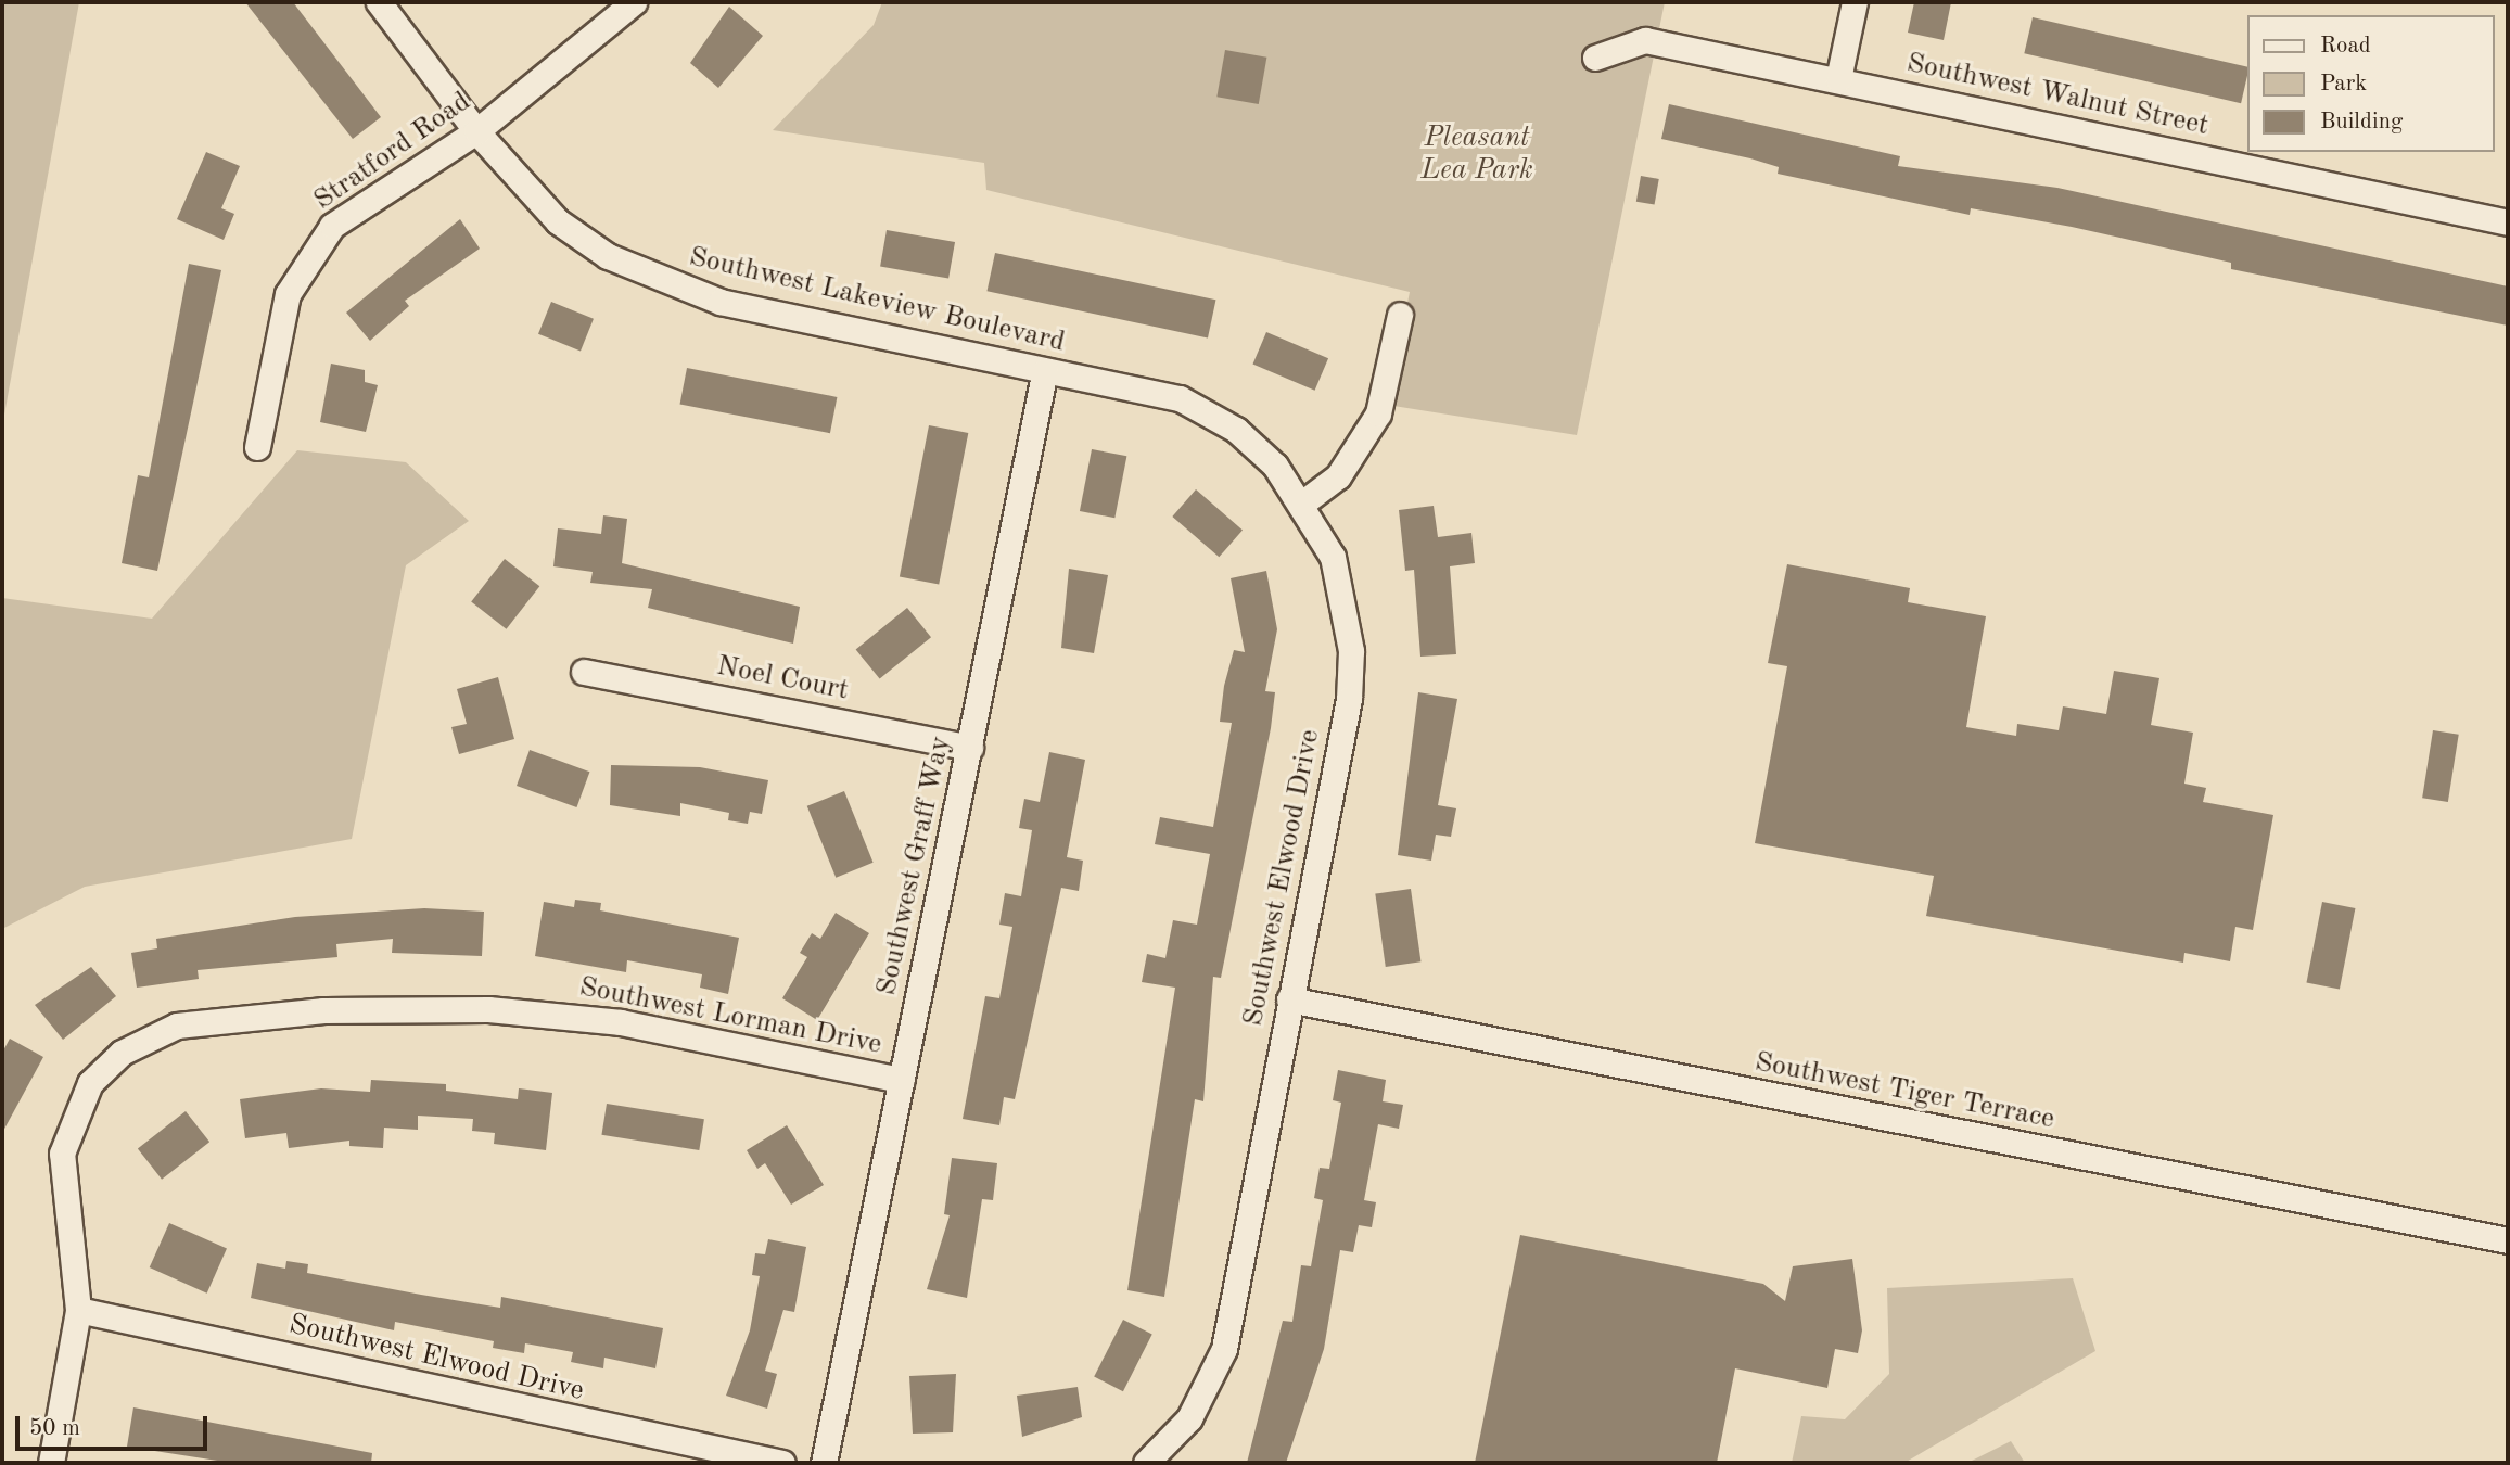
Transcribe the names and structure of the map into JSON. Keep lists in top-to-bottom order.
{
  "streets": {
    "street": [
      "Southwest Walnut Street",
      "Stratford Road",
      "Southwest Lakeview Boulevard",
      "Noel Court",
      "Southwest Graff Way",
      "Southwest Elwood Drive",
      "Southwest Lorman Drive",
      "Southwest Tiger Terrace"
    ]
  },
  "crossings": [
    ["Stratford Road", "Southwest Lakeview Boulevard"],
    ["Southwest Lakeview Boulevard", "Southwest Graff Way"],
    ["Southwest Lakeview Boulevard", "Southwest Elwood Drive"],
    ["Noel Court", "Southwest Graff Way"],
    ["Southwest Graff Way", "Southwest Lorman Drive"],
    ["Southwest Elwood Drive", "Southwest Lorman Drive"],
    ["Southwest Elwood Drive", "Southwest Tiger Terrace"]
  ],
  "parks": ["Pleasant Lea Park"],
  "legend": ["Road", "Park", "Building"],
  "scale_bar": "50 m"
}
